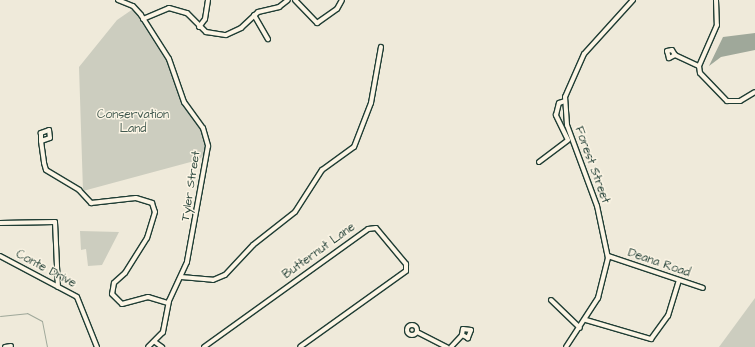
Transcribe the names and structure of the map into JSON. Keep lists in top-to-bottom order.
{
  "streets": {
    "street": [
      "Forest Street",
      "Tyler Street",
      "Butternut Lane",
      "Deana Road",
      "Conte Drive"
    ]
  },
  "crossings": [
    ["Forest Street", "Deana Road"]
  ],
  "parks": ["Conservation Land"]
}
